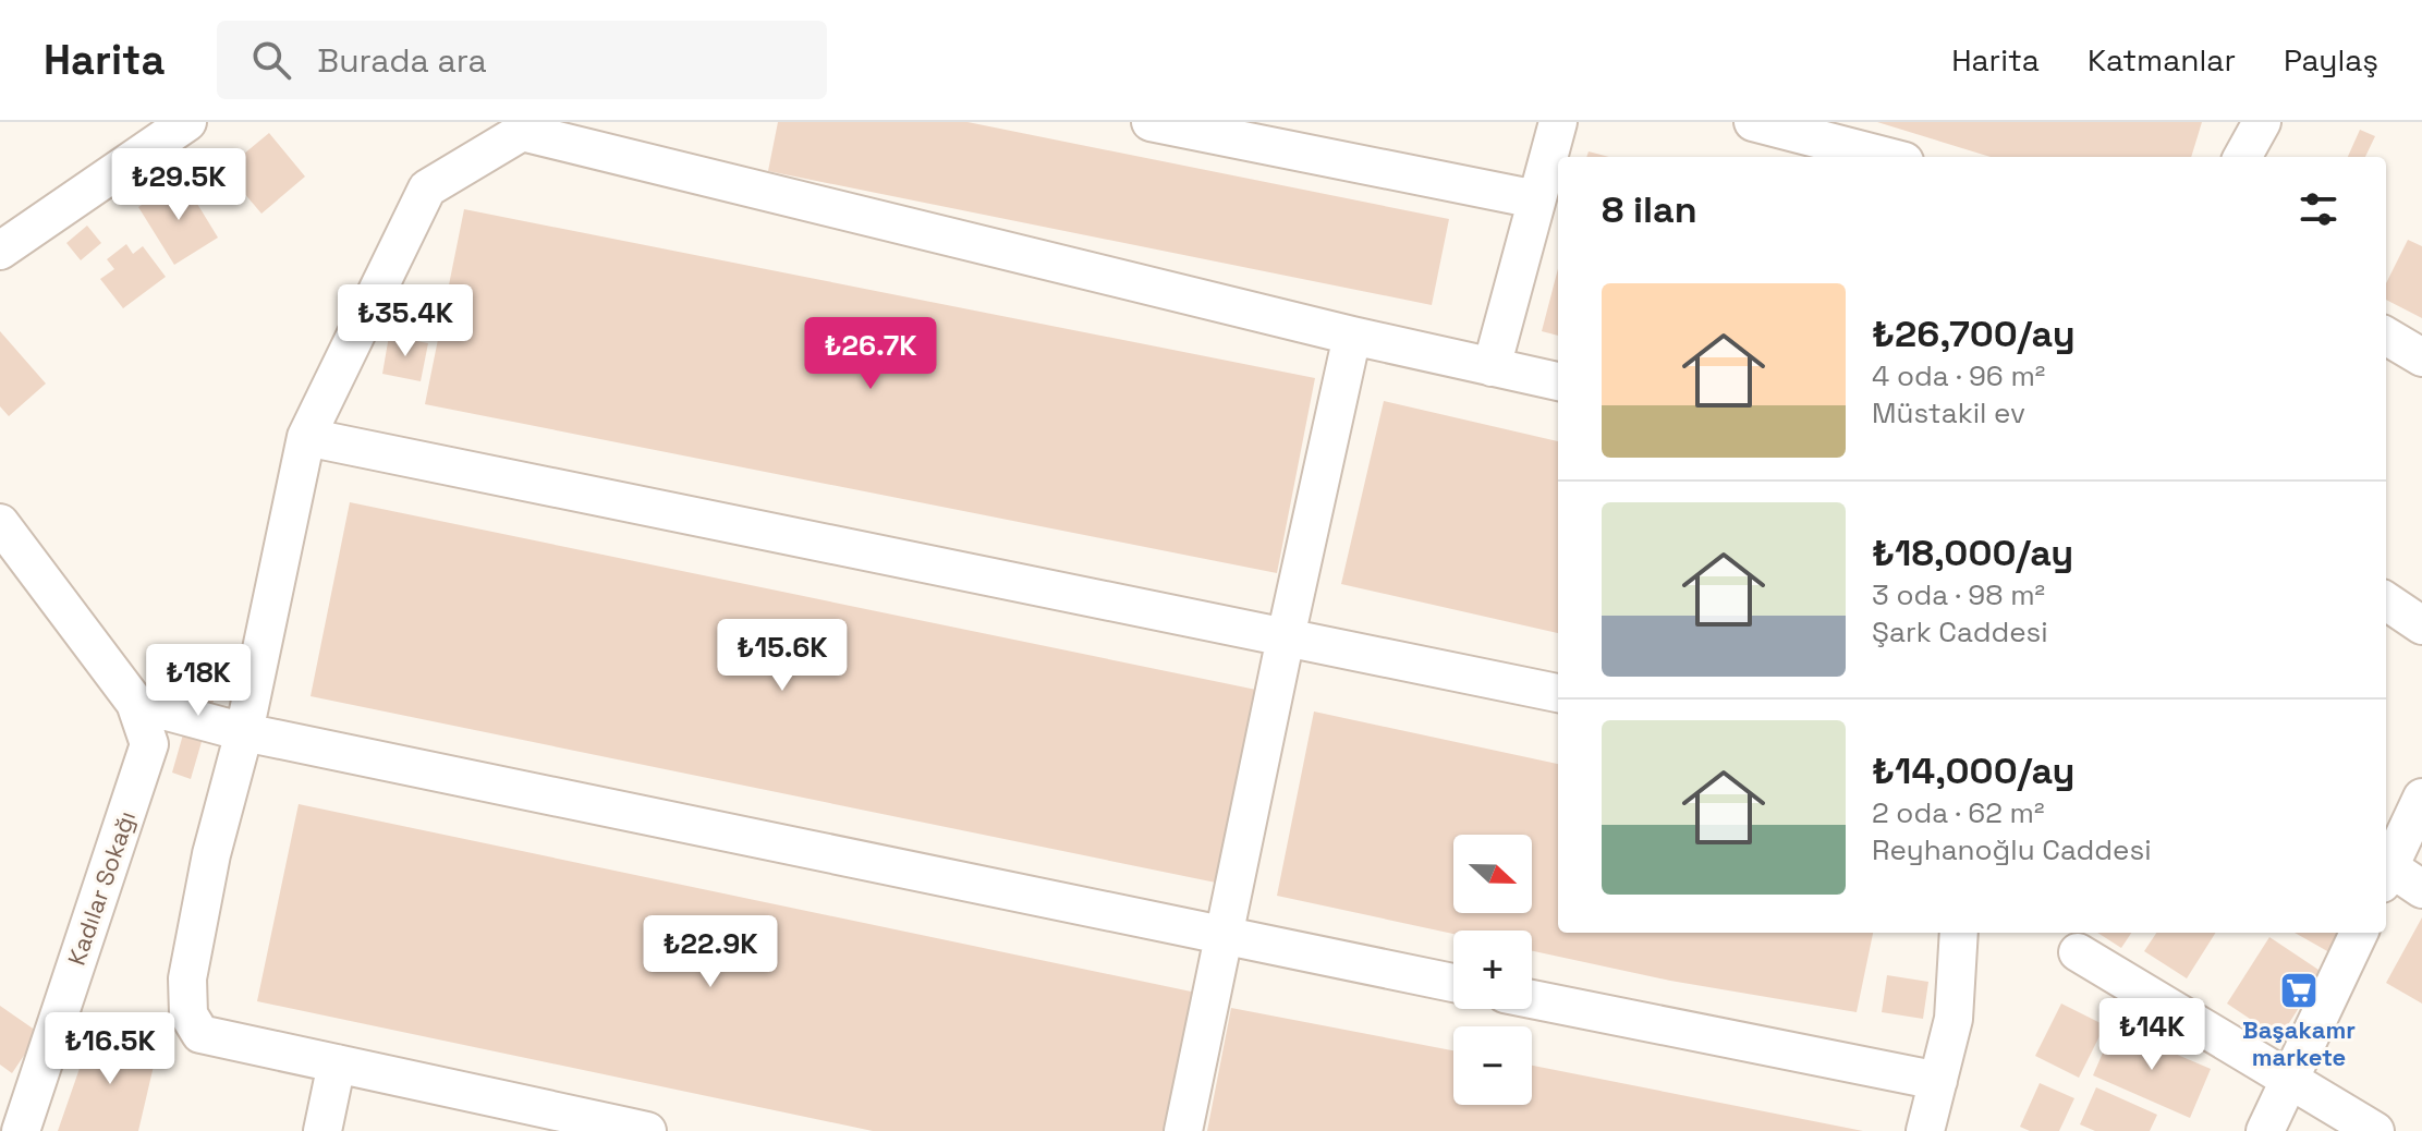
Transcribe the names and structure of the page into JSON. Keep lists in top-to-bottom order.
{
  "streets": {
    "street": ["Kadılar Sokağı"]
  },
  "places": {
    "supermarket": ["Başakamr markete"]
  },
  "north": "right",
  "page": {
    "header": "Harita",
    "search": "Burada ara",
    "nav": ["Harita", "Katmanlar", "Paylaş"],
    "price": [
      "₺29.5K",
      "₺35.4K",
      "₺26.7K",
      "₺15.6K",
      "₺18K",
      "₺22.9K",
      "₺14K",
      "₺16.5K"
    ],
    "heading": "8 ilan",
    "list": [
      {
        "name": "₺26,700/ay",
        "note": "4 oda · 96 m² · Müstakil ev"
      },
      {
        "name": "₺18,000/ay",
        "note": "3 oda · 98 m² · Şark Caddesi"
      },
      {
        "name": "₺14,000/ay",
        "note": "2 oda · 62 m² · Reyhanoğlu Caddesi"
      }
    ],
    "map_buttons": ["+", "−"]
  }
}
